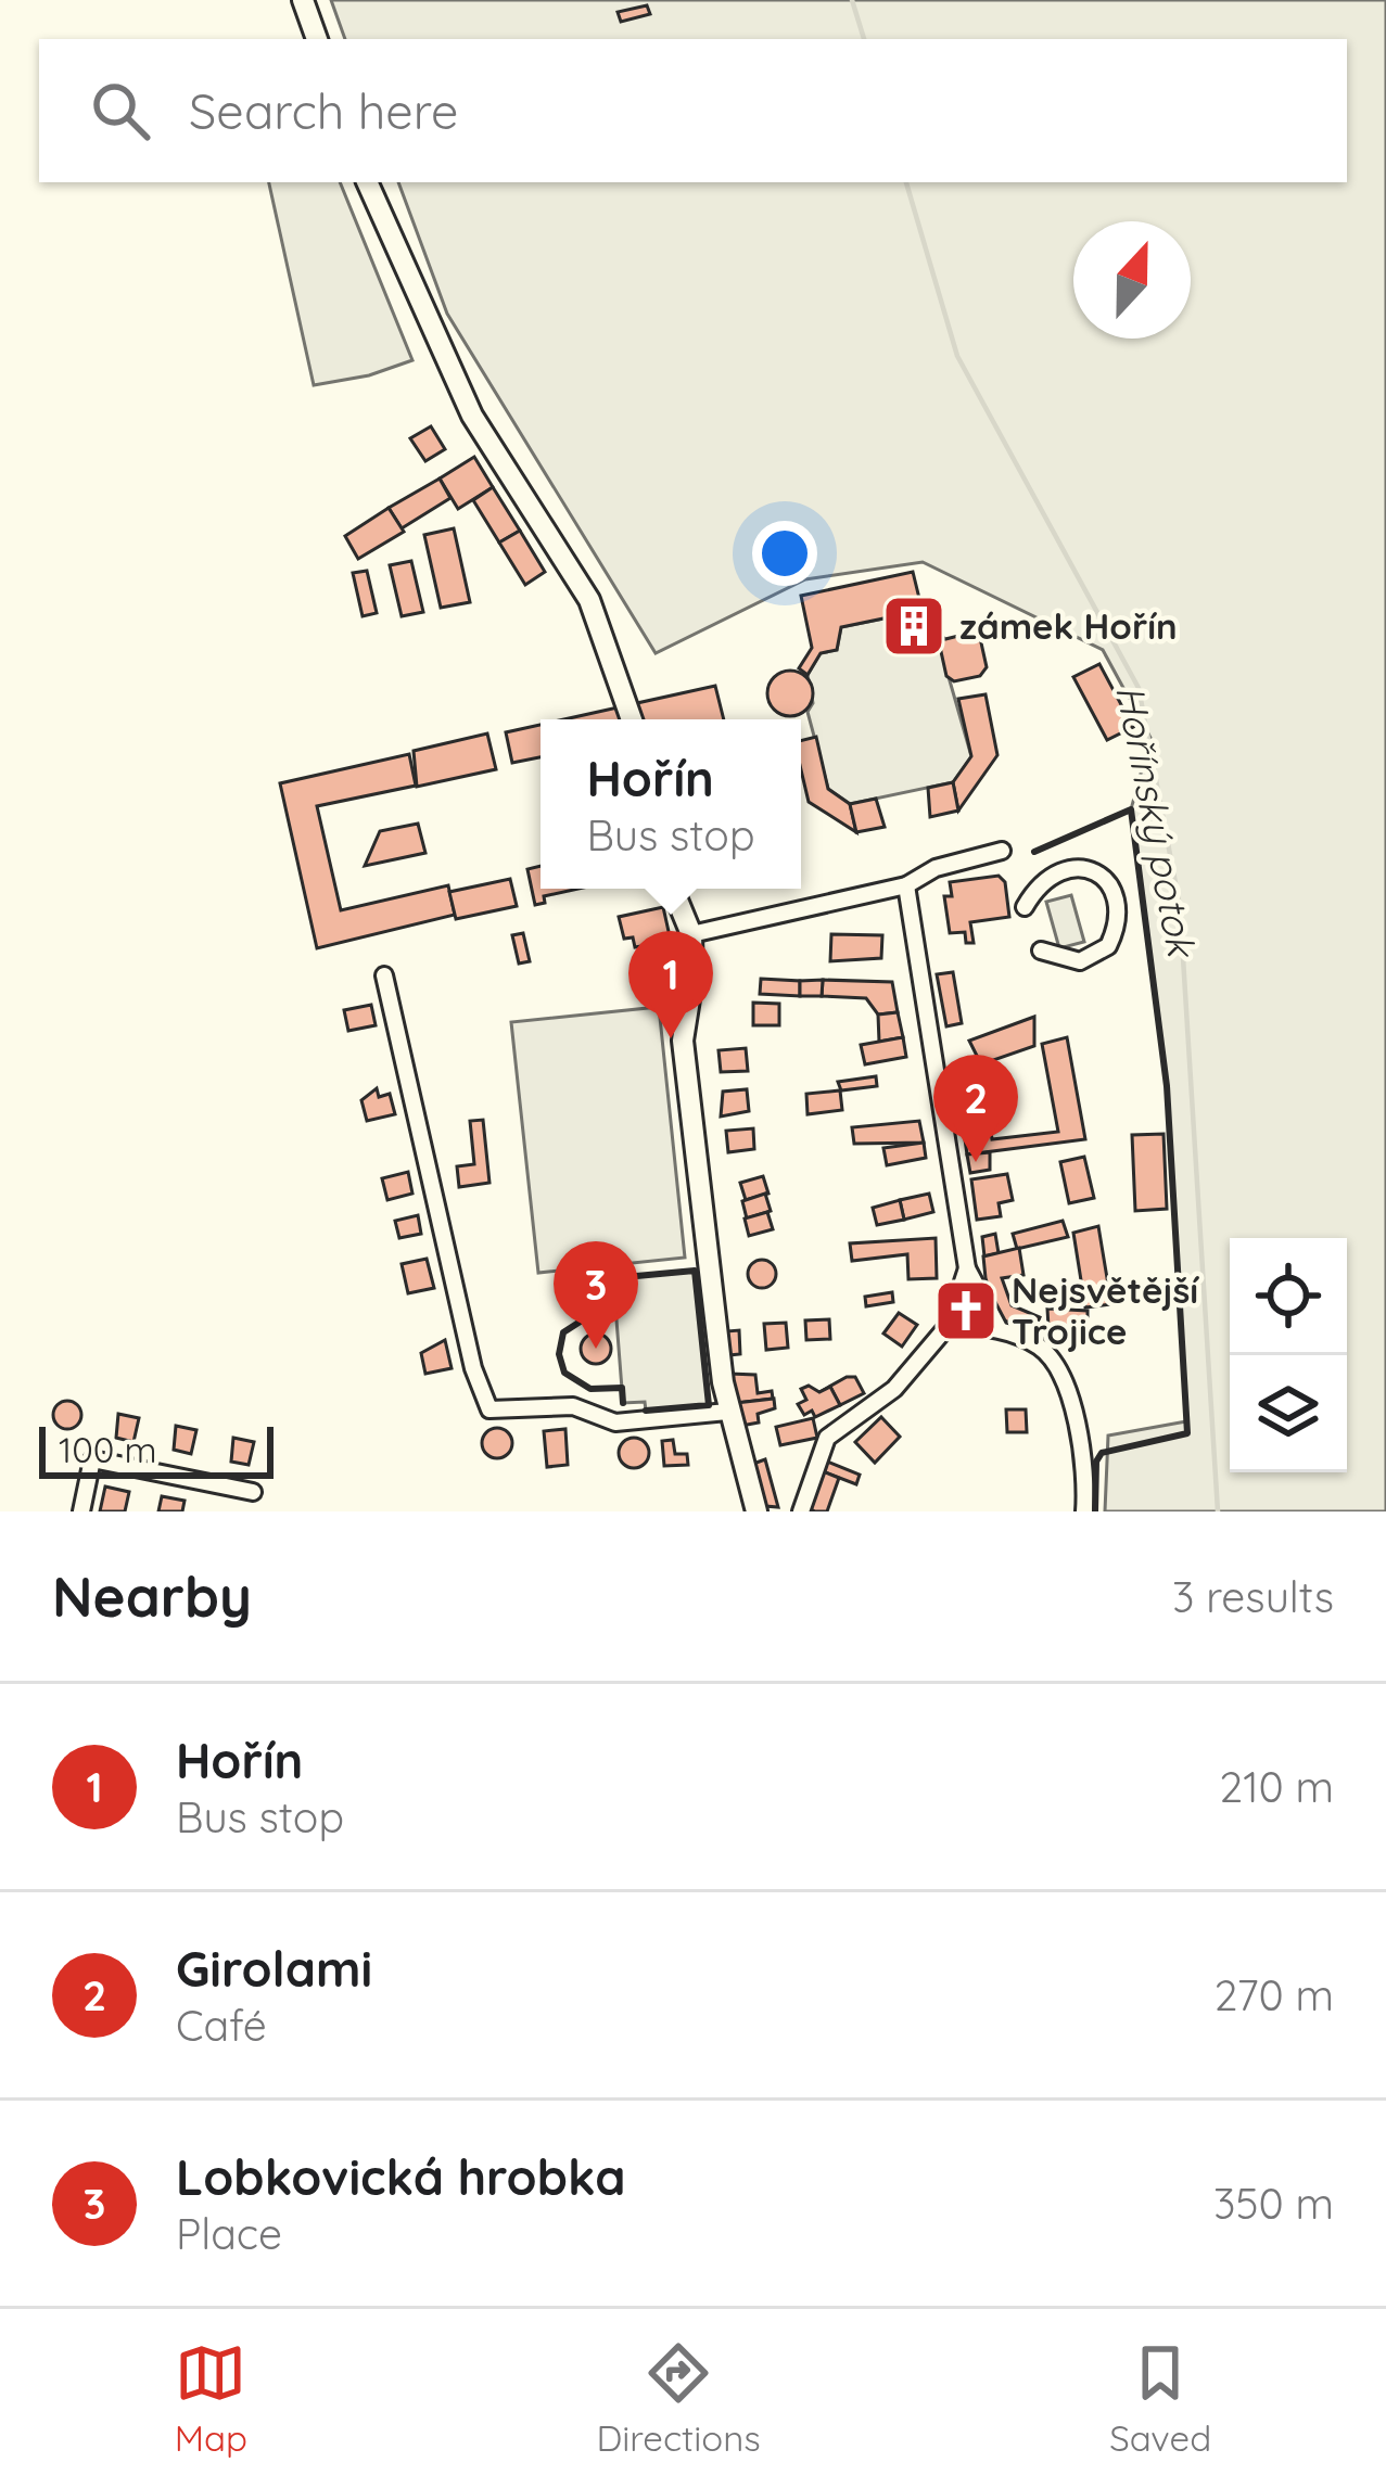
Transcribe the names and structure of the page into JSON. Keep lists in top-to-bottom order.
{
  "water": ["Hořínský potok"],
  "places": {
    "building": ["zámek Hořín"],
    "church": ["Nejsvětější Trojice"]
  },
  "scale_bar": "100 m",
  "north": "top",
  "page": {
    "search": "Search here",
    "popup": ["Hořín", "Bus stop"],
    "pins": ["1", "2", "3"],
    "scale": "100 m",
    "heading": ["Nearby", "3 results"],
    "list": [
      {
        "mark": "1",
        "name": "Hořín",
        "note": "Bus stop",
        "value": "210 m"
      },
      {
        "mark": "2",
        "name": "Girolami",
        "note": "Café",
        "value": "270 m"
      },
      {
        "mark": "3",
        "name": "Lobkovická hrobka",
        "note": "Place",
        "value": "350 m"
      }
    ],
    "nav": ["Map", "Directions", "Saved"]
  }
}
